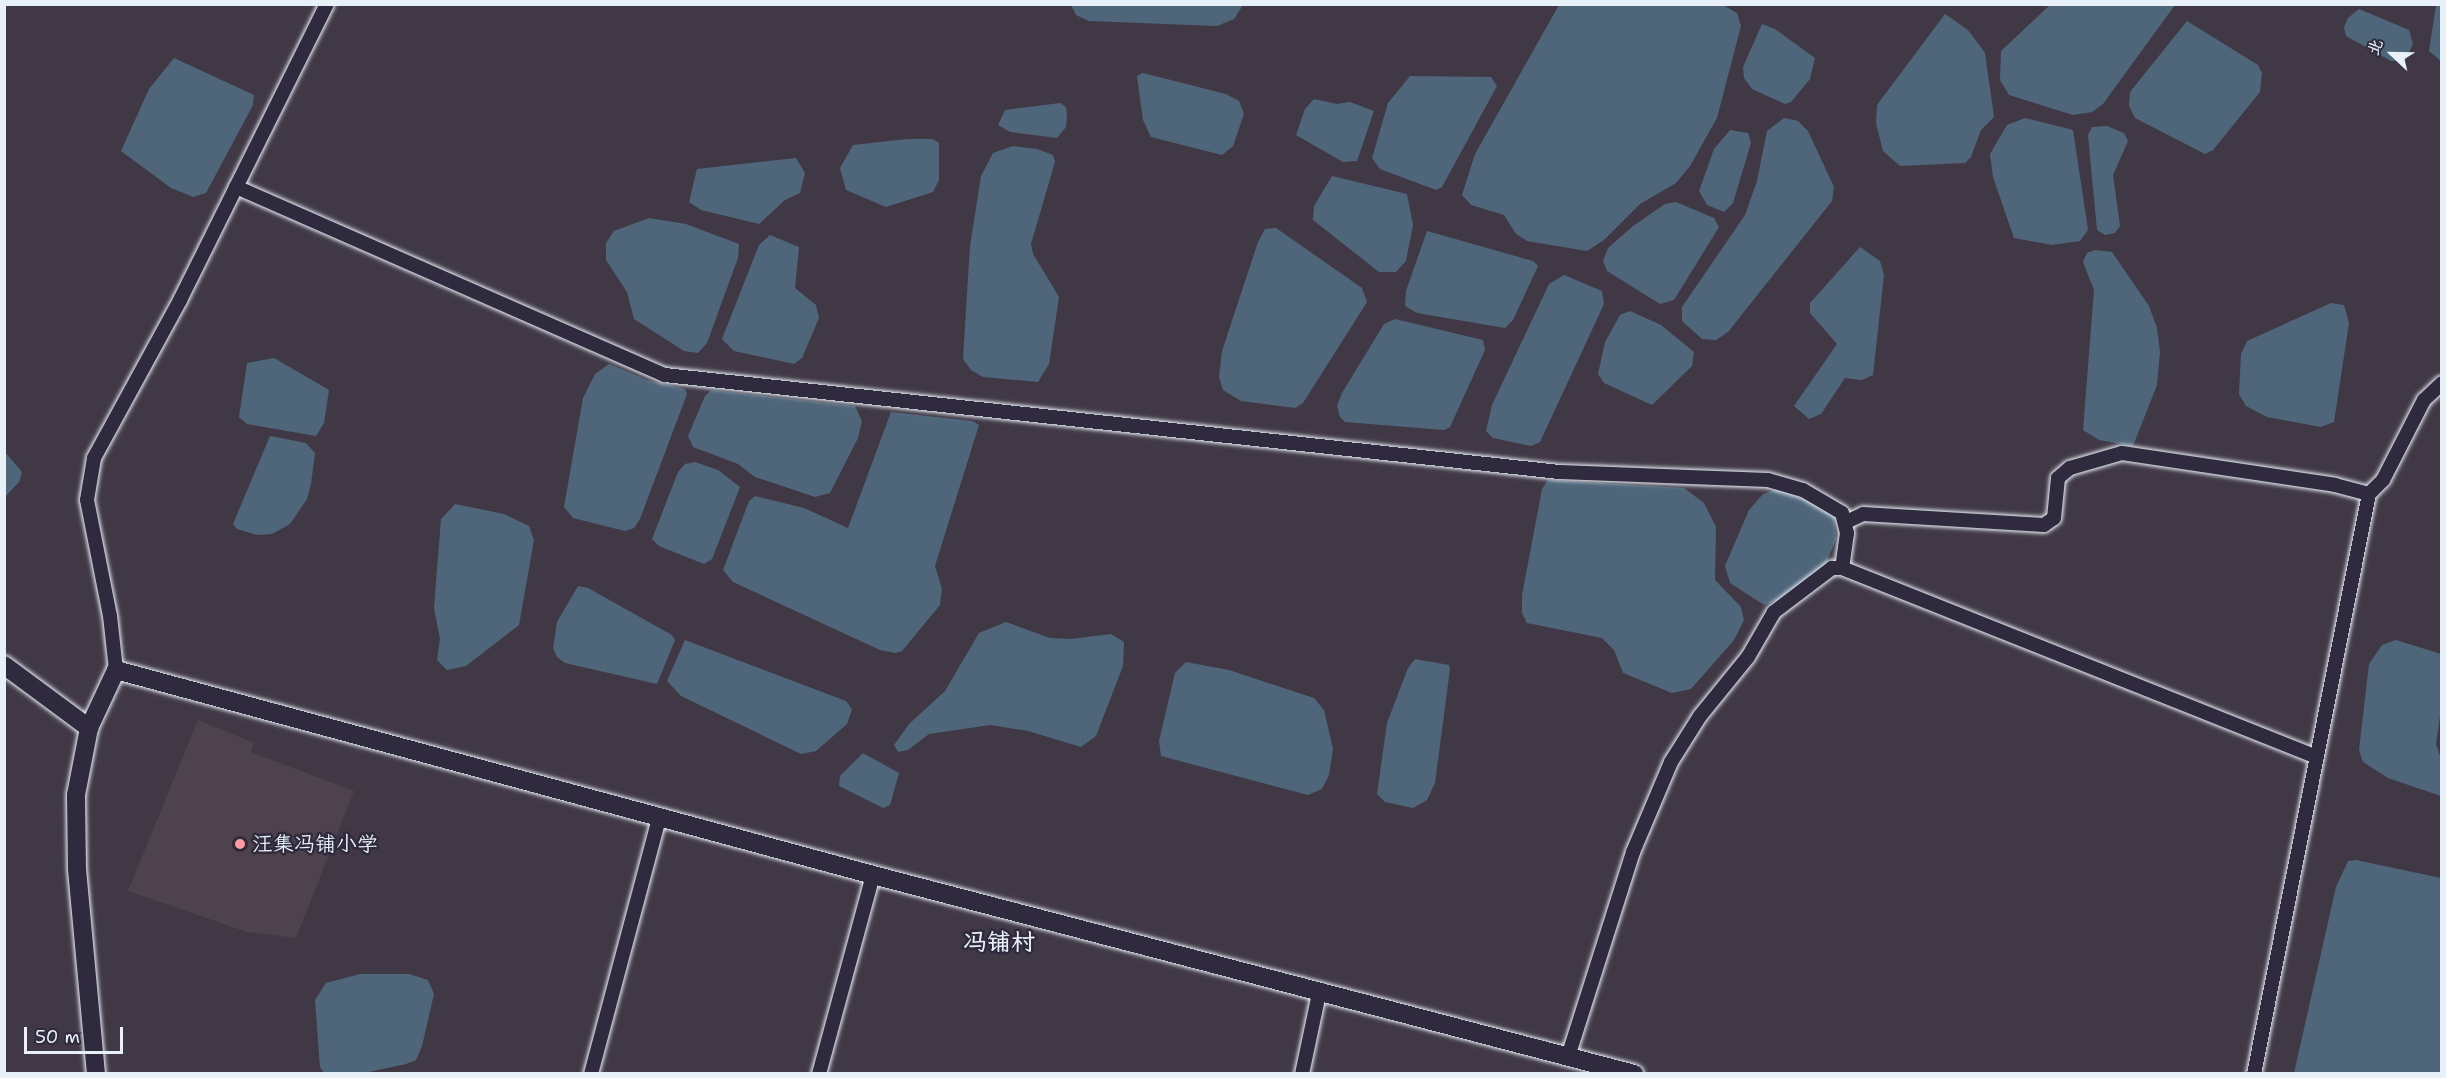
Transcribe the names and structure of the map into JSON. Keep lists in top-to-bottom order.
{
  "districts": ["冯铺村"],
  "places": ["汪集冯铺小学"],
  "scale_bar": "50 m",
  "north": "left"
}
